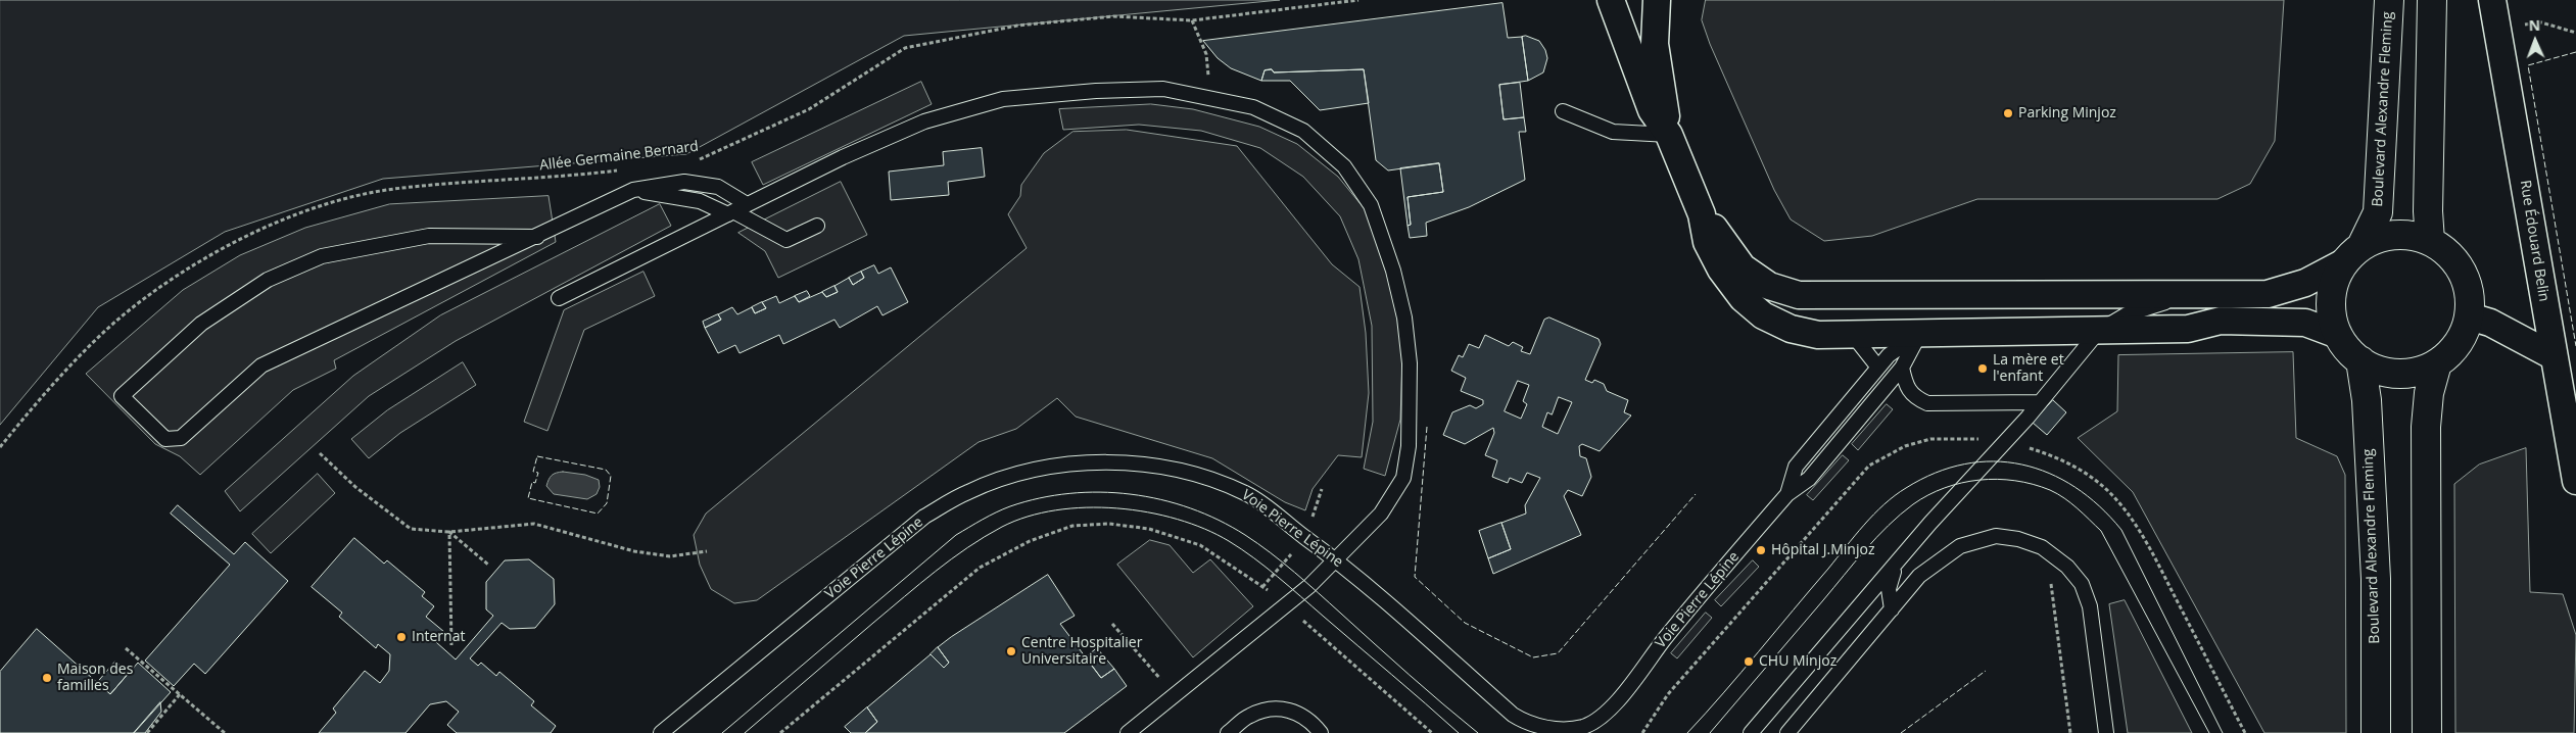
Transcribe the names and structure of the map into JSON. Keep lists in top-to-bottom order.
{
  "streets": {
    "street": ["Boulevard Alexandre Fleming", "Rue Édouard Belin"],
    "lane": ["Voie Pierre Lépine"],
    "path": ["Allée Germaine Bernard"]
  },
  "places": [
    "Parking Minjoz",
    "La mère et l'enfant",
    "Hôpital J.Minjoz",
    "Internat",
    "Centre Hospitalier Universitaire",
    "CHU Minjoz",
    "Maison des familles"
  ],
  "north": "top"
}
